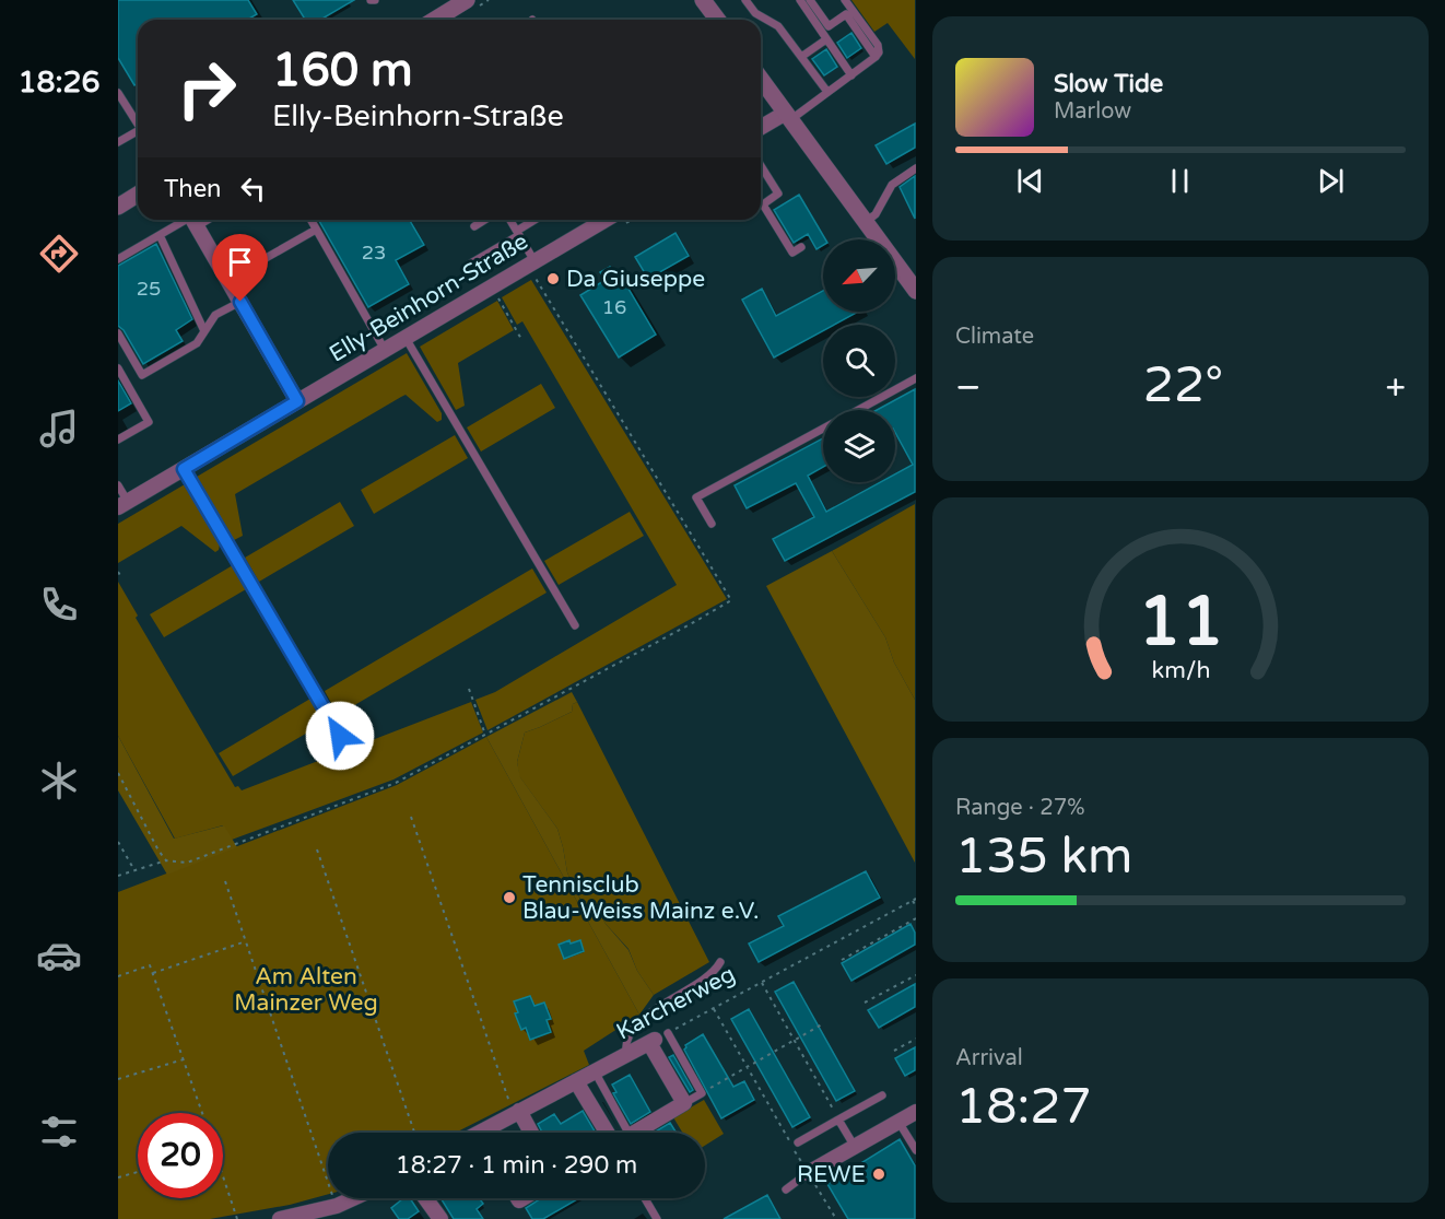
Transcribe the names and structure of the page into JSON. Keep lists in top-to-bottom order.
{
  "streets": {
    "street": ["Elly-Beinhorn-Straße", "Karcherweg"]
  },
  "parks": ["Am Alten Mainzer Weg"],
  "places": ["Da Giuseppe", "Tennisclub Blau-Weiss Mainz e.V.", "REWE"],
  "house_numbers": ["23", "25", "16"],
  "north": "bottom left",
  "page": {
    "tabs": "18:26",
    "turn": ["160 m", "Elly-Beinhorn-Straße"],
    "song": ["Slow Tide", "Marlow"],
    "then": "Then",
    "tile": [
      "Climate",
      ["Range · 27%", "135 km"],
      ["Arrival", "18:27"]
    ],
    "heat": ["−", "22°", "+"],
    "limit": "20",
    "trip": "18:27 · 1 min · 290 m",
    "gauge": ["11", "km/h"]
  }
}
